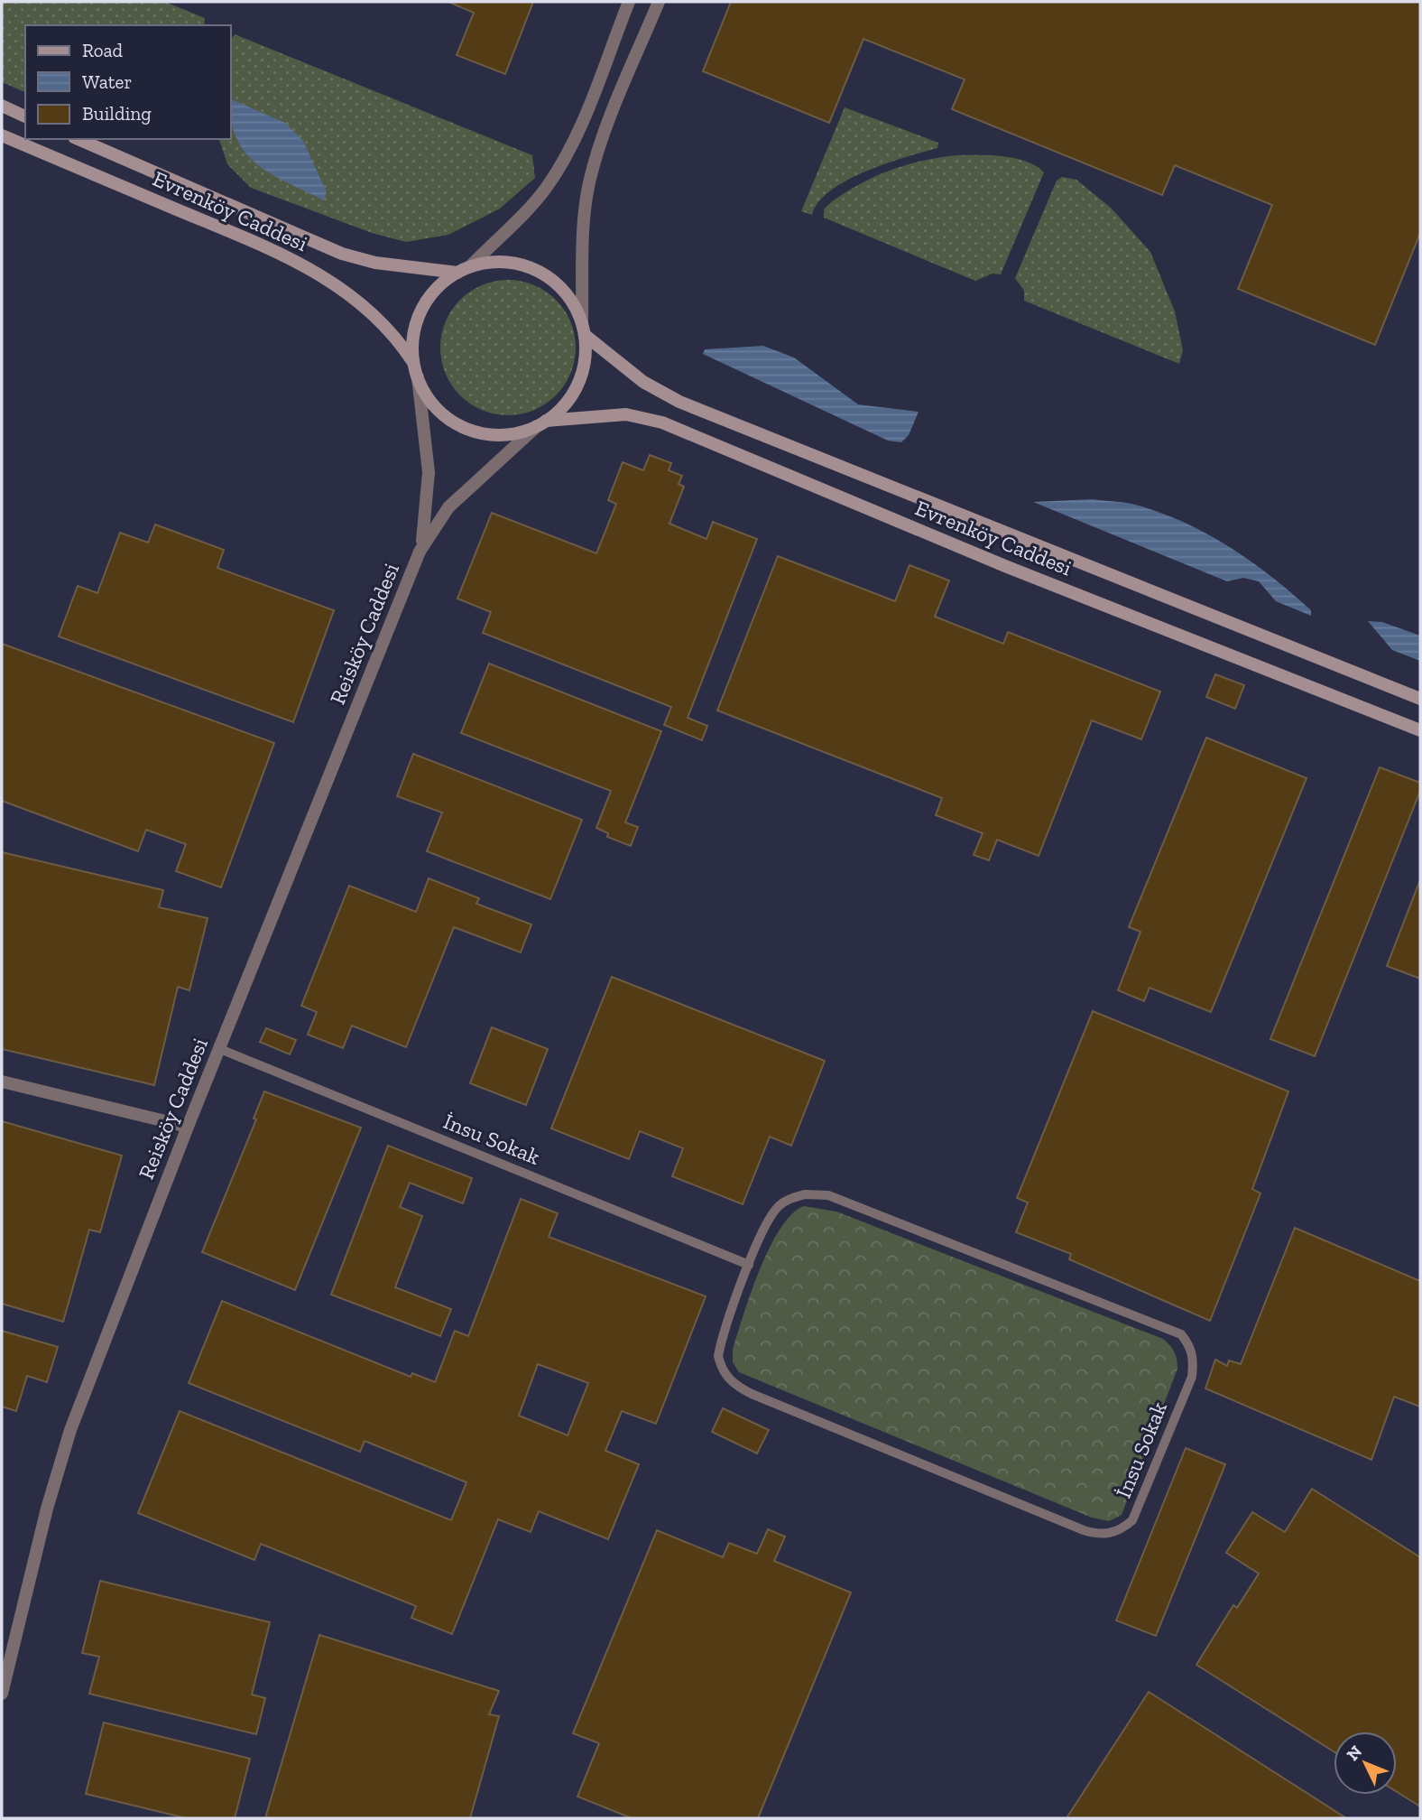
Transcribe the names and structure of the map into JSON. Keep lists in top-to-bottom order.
{
  "streets": {
    "main road": ["Evrenköy Caddesi"],
    "street": ["Reisköy Caddesi"],
    "lane": ["İnsu Sokak"]
  },
  "crossings": [
    ["Evrenköy Caddesi", "Reisköy Caddesi"],
    ["Reisköy Caddesi", "İnsu Sokak"]
  ],
  "legend": ["Road", "Water", "Building"],
  "north": "top left"
}
